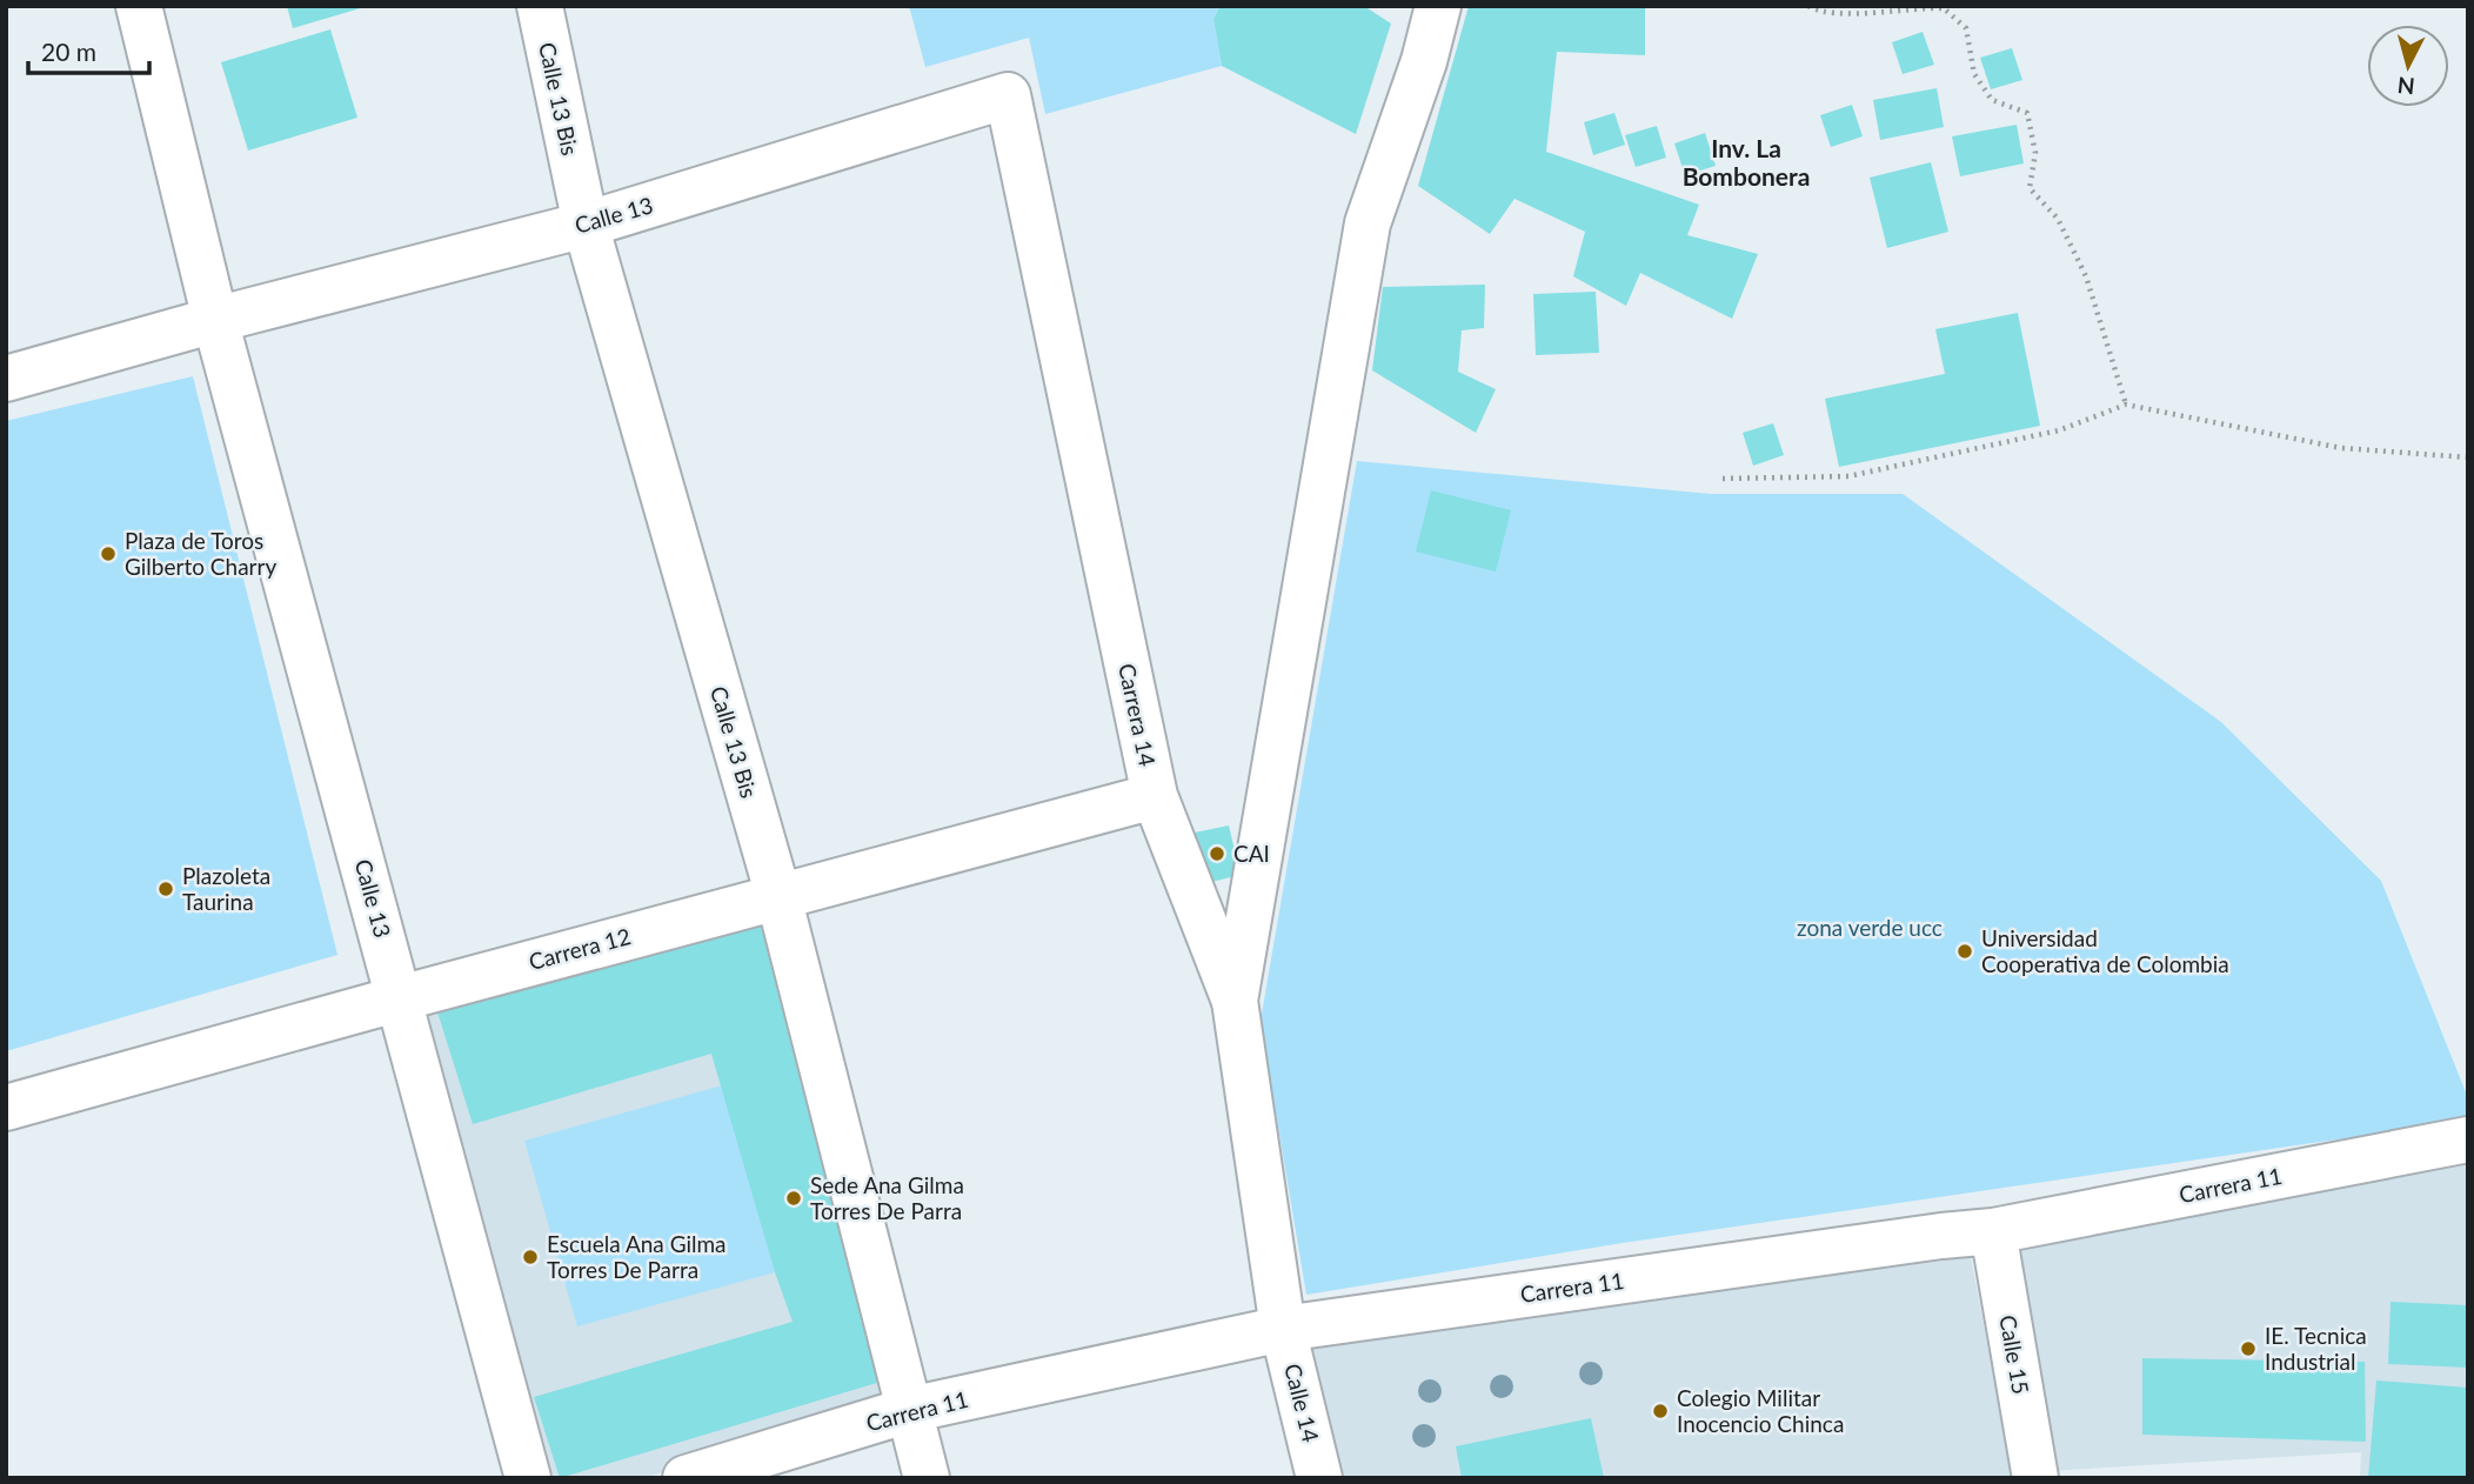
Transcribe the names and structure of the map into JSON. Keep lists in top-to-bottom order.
{
  "streets": {
    "street": [
      "Calle 13 Bis",
      "Calle 13",
      "Carrera 14",
      "Carrera 12",
      "Carrera 11",
      "Calle 15",
      "Calle 14"
    ]
  },
  "crossings": [
    ["Calle 13 Bis", "Calle 13"],
    ["Calle 13 Bis", "Carrera 12"],
    ["Calle 13 Bis", "Carrera 11"],
    ["Calle 13", "Carrera 14"],
    ["Calle 13", "Carrera 12"],
    ["Carrera 14", "Carrera 12"],
    ["Carrera 14", "Carrera 11"],
    ["Carrera 14", "Calle 14"],
    ["Carrera 11", "Calle 15"],
    ["Carrera 11", "Calle 14"]
  ],
  "districts": ["Inv. La Bombonera"],
  "parks": ["zona verde ucc"],
  "places": [
    "Plaza de Toros Gilberto Charry",
    "CAI",
    "Plazoleta Taurina",
    "Universidad Cooperativa de Colombia",
    "Sede Ana Gilma Torres De Parra",
    "Escuela Ana Gilma Torres De Parra",
    "IE. Tecnica Industrial",
    "Colegio Militar Inocencio Chinca"
  ],
  "scale_bar": "20 m",
  "north": "bottom"
}
